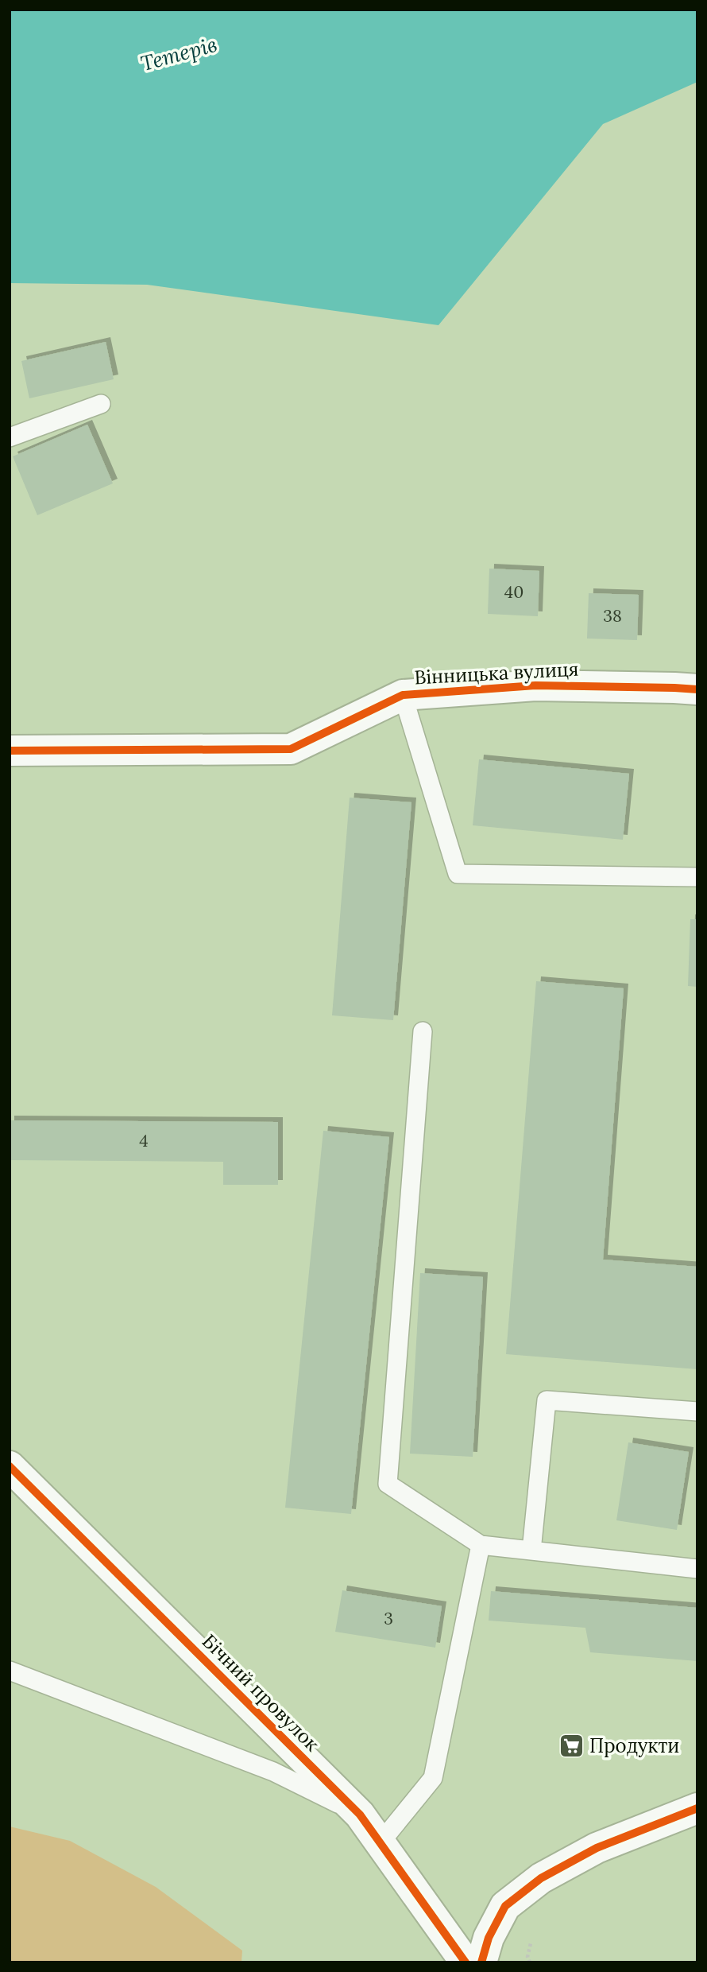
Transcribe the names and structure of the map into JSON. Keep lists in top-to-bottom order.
{
  "streets": {
    "street": ["Вінницька вулиця", "Бічний провулок"]
  },
  "water": ["Тетерів"],
  "places": {
    "supermarket": ["Продукти"]
  },
  "house_numbers": [
    "40",
    "38",
    "4",
    "3"
  ]
}
